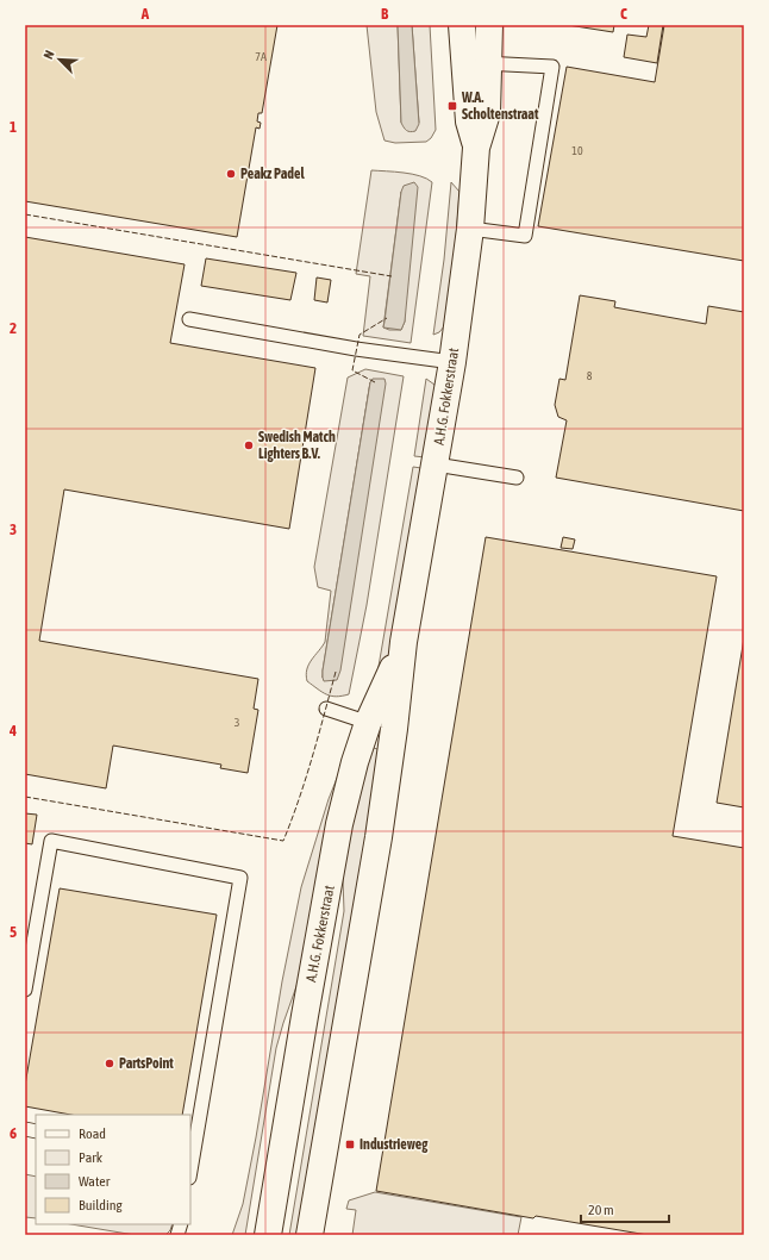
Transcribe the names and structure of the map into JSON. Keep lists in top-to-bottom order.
{
  "streets": {
    "street": ["A.H.G. Fokkerstraat"]
  },
  "places": {
    "transit": ["W.A. Scholtenstraat", "Industrieweg"],
    "other": ["Peakz Padel", "Swedish Match Lighters B.V.", "PartsPoint"]
  },
  "house_numbers": [
    "7A",
    "10",
    "8",
    "3"
  ],
  "legend": [
    "Road",
    "Park",
    "Water",
    "Building"
  ],
  "scale_bar": "20 m",
  "north": "top left",
  "grid": {
    "columns": ["A", "B", "C"],
    "rows": [
      "1",
      "2",
      "3",
      "4",
      "5",
      "6"
    ]
  }
}
